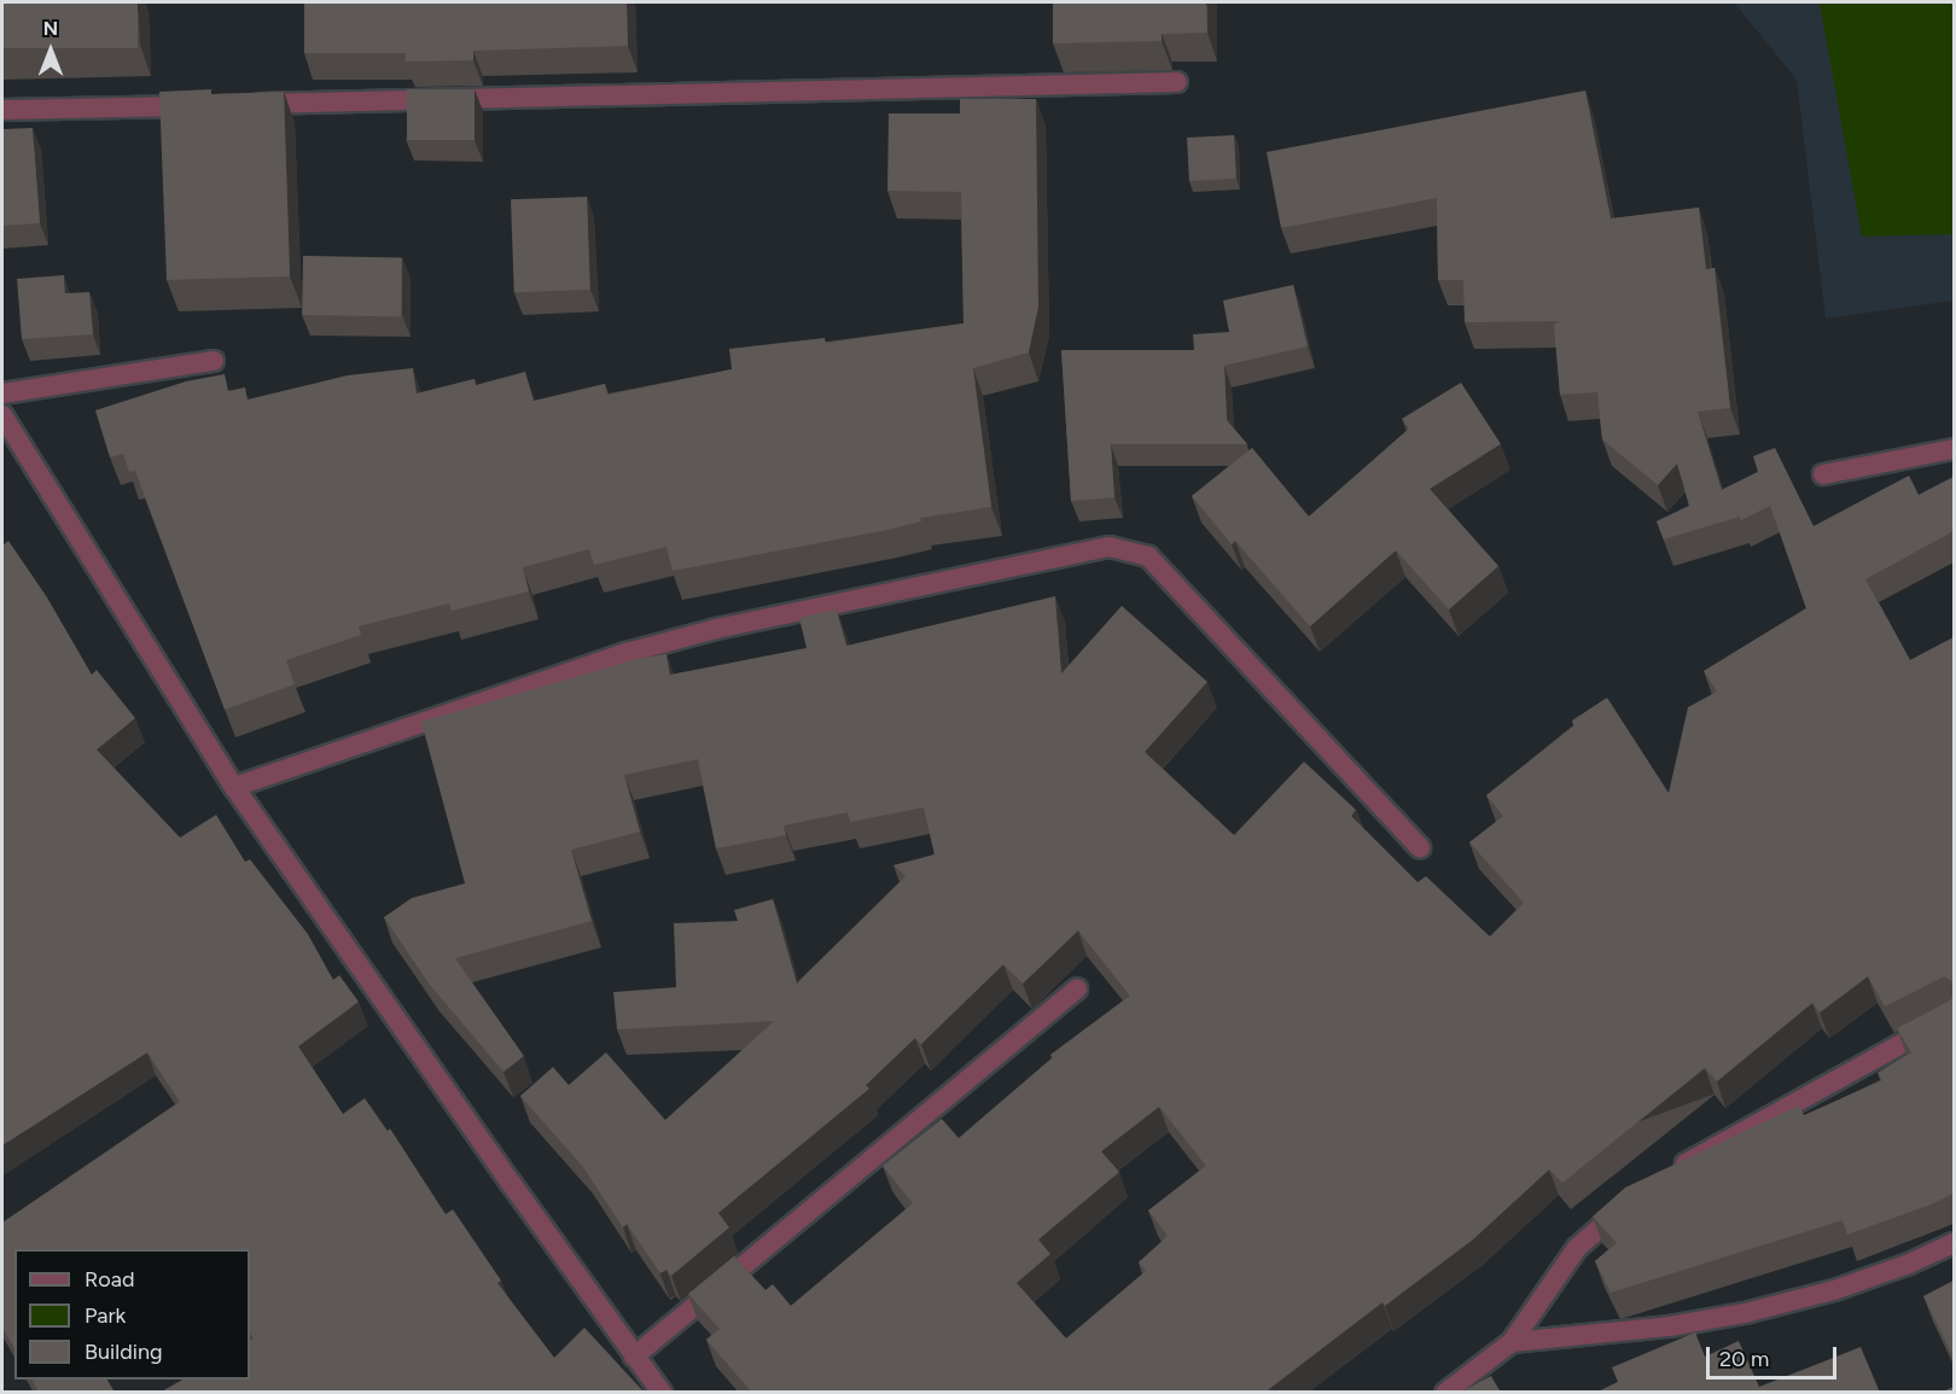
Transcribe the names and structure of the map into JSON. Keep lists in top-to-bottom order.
{
  "legend": ["Road", "Park", "Building"],
  "scale_bar": "20 m",
  "north": "top"
}
